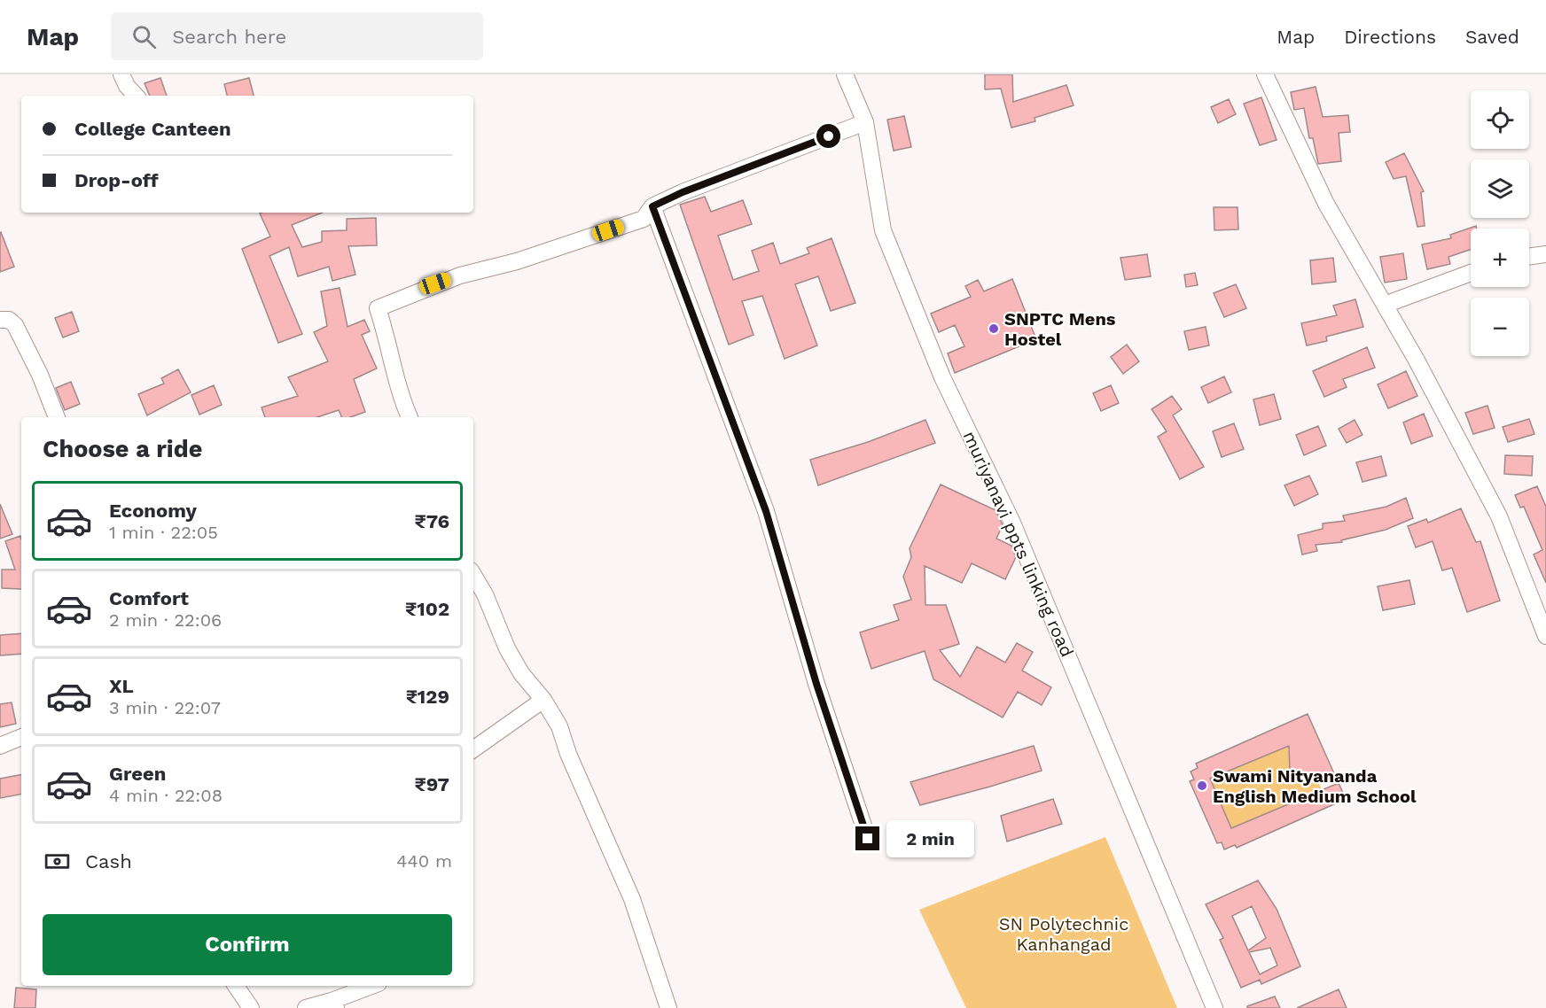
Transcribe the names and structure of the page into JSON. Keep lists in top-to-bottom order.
{
  "streets": {
    "street": ["muriyanavi ppts linking road"]
  },
  "parks": ["SN Polytechnic Kanhangad"],
  "places": ["SNPTC Mens Hostel", "Swami Nityananda English Medium School"],
  "page": {
    "header": "Map",
    "search": "Search here",
    "nav": ["Map", "Directions", "Saved"],
    "map_buttons": ["+", "−"],
    "banner": ["College Canteen", "Drop-off"],
    "heading": "Choose a ride",
    "list": [
      {
        "name": "Economy",
        "note": "1 min · 22:05",
        "value": "₹76"
      },
      {
        "name": "Comfort",
        "note": "2 min · 22:06",
        "value": "₹102"
      },
      {
        "name": "XL",
        "note": "3 min · 22:07",
        "value": "₹129"
      },
      {
        "name": "Green",
        "note": "4 min · 22:08",
        "value": "₹97"
      }
    ],
    "bubble": "2 min",
    "pay": ["Cash", "440 m"],
    "buttons": "Confirm"
  }
}
